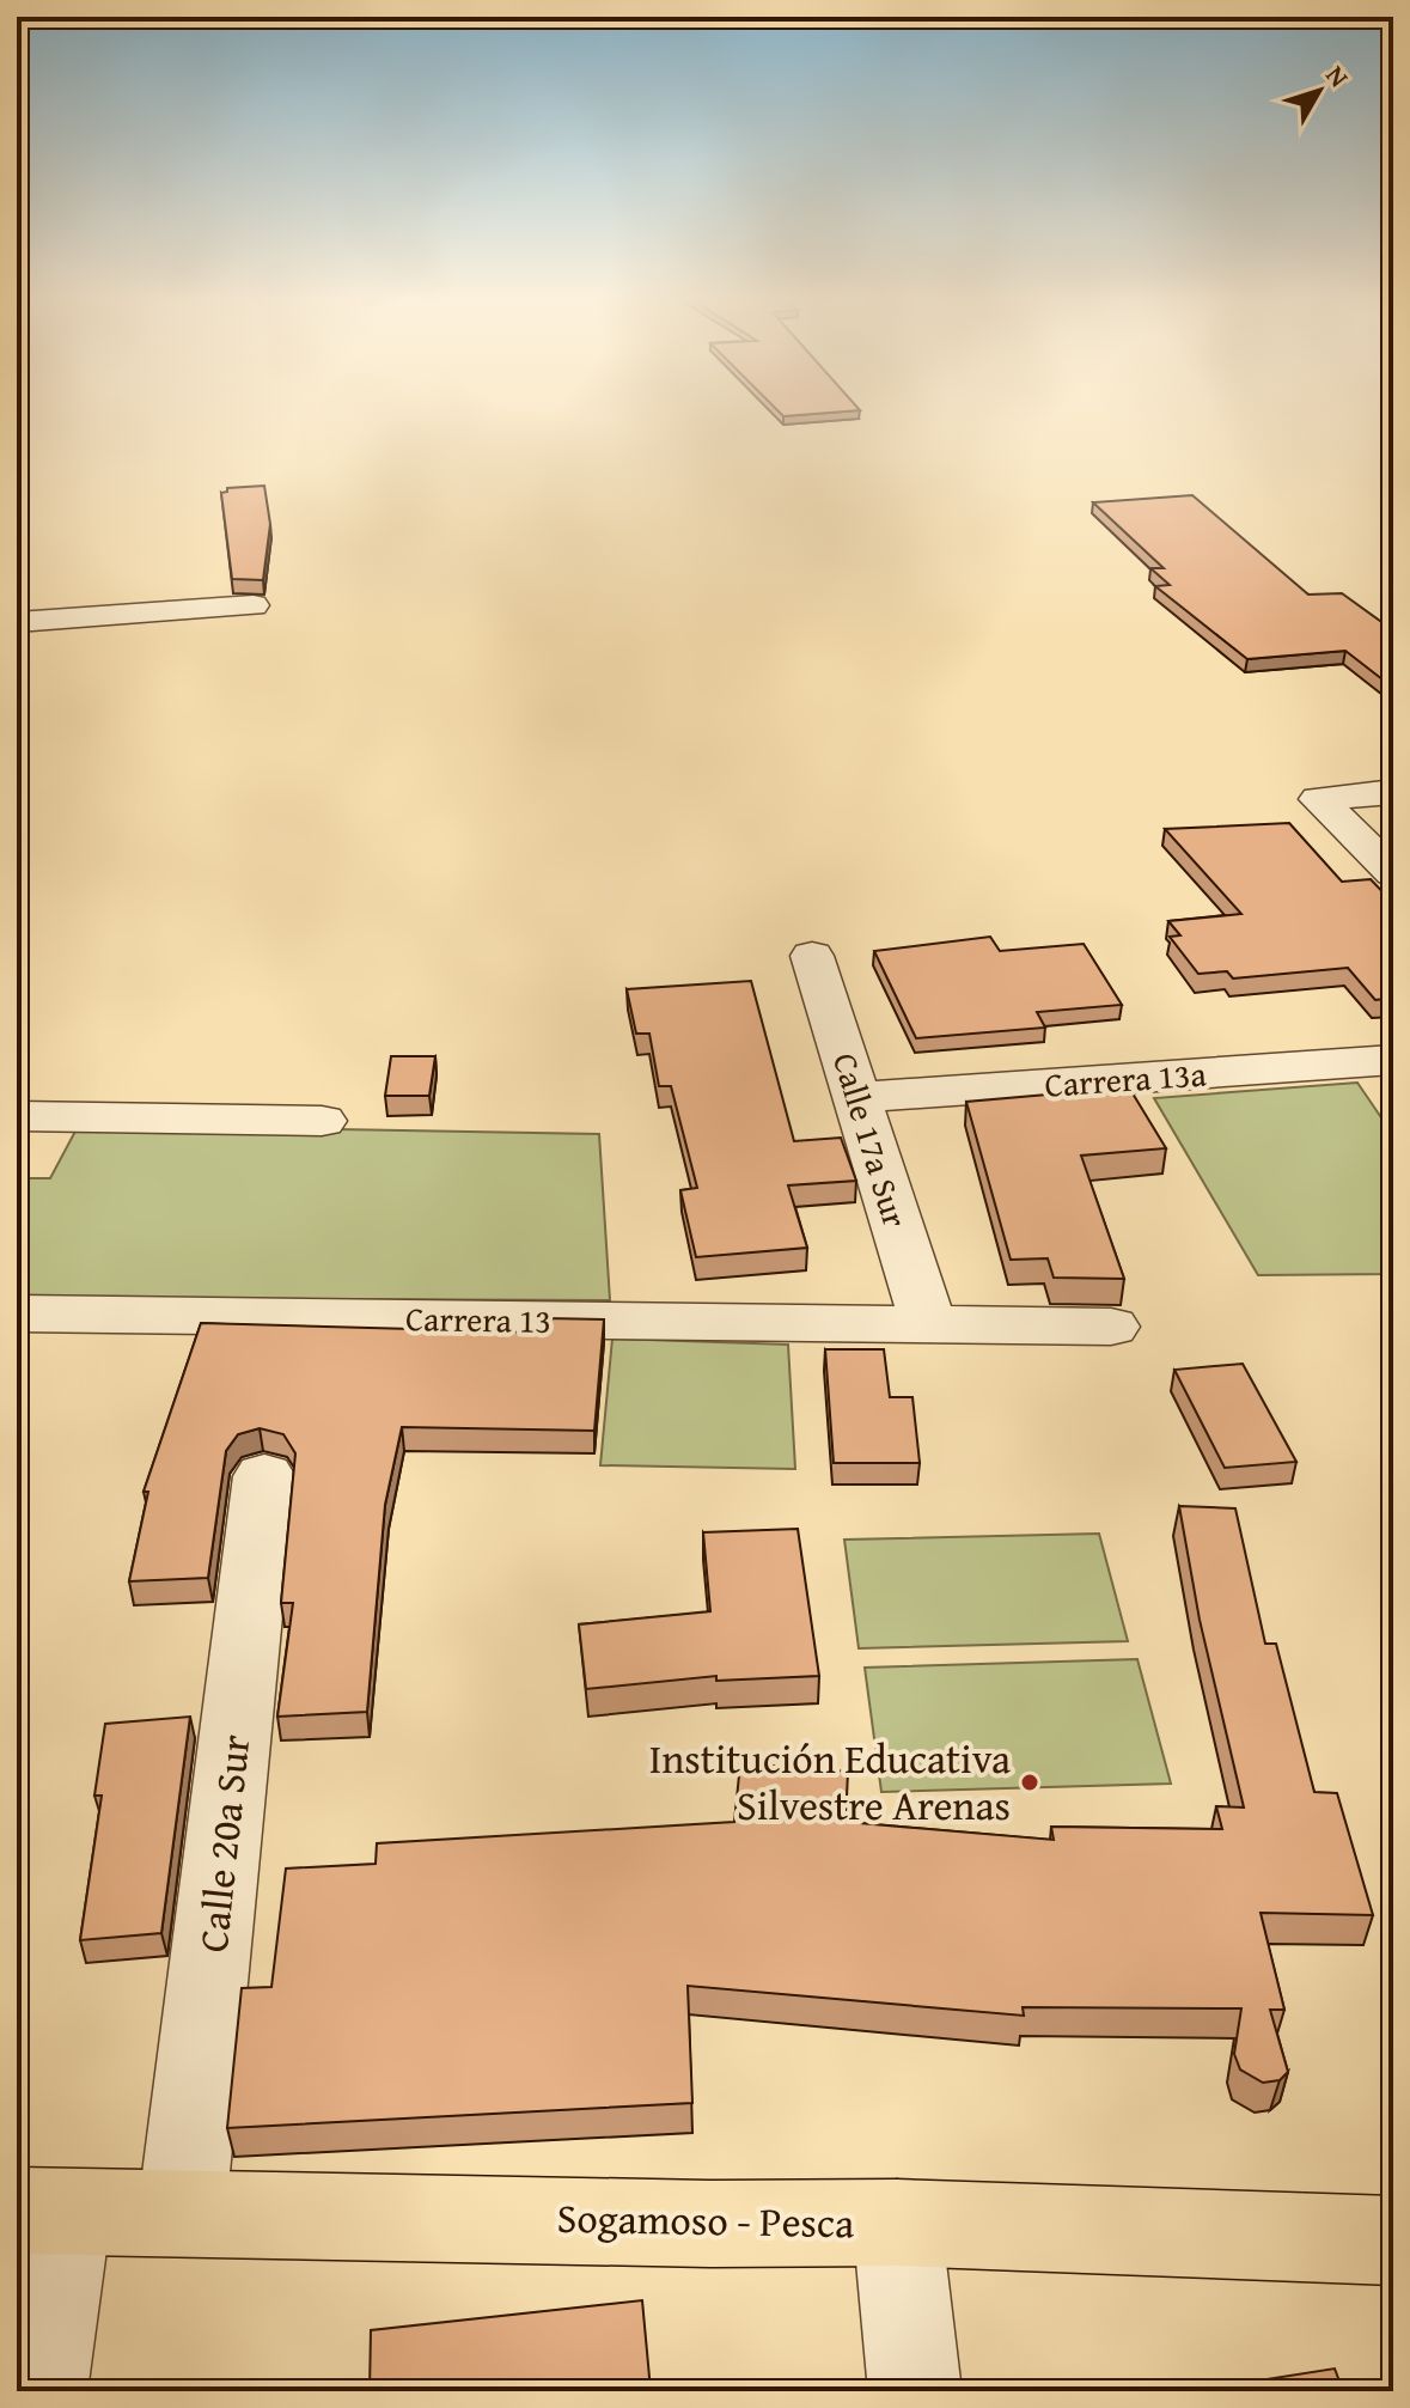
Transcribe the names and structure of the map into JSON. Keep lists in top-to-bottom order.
{
  "streets": {
    "main road": ["Sogamoso - Pesca"],
    "street": [
      "Carrera 13a",
      "Calle 17a Sur",
      "Carrera 13",
      "Calle 20a Sur"
    ]
  },
  "crossings": [
    ["Carrera 13a", "Calle 17a Sur"],
    ["Calle 17a Sur", "Carrera 13"],
    ["Calle 20a Sur", "Sogamoso - Pesca"]
  ],
  "places": ["Institución Educativa Silvestre Arenas"],
  "north": "top right"
}
